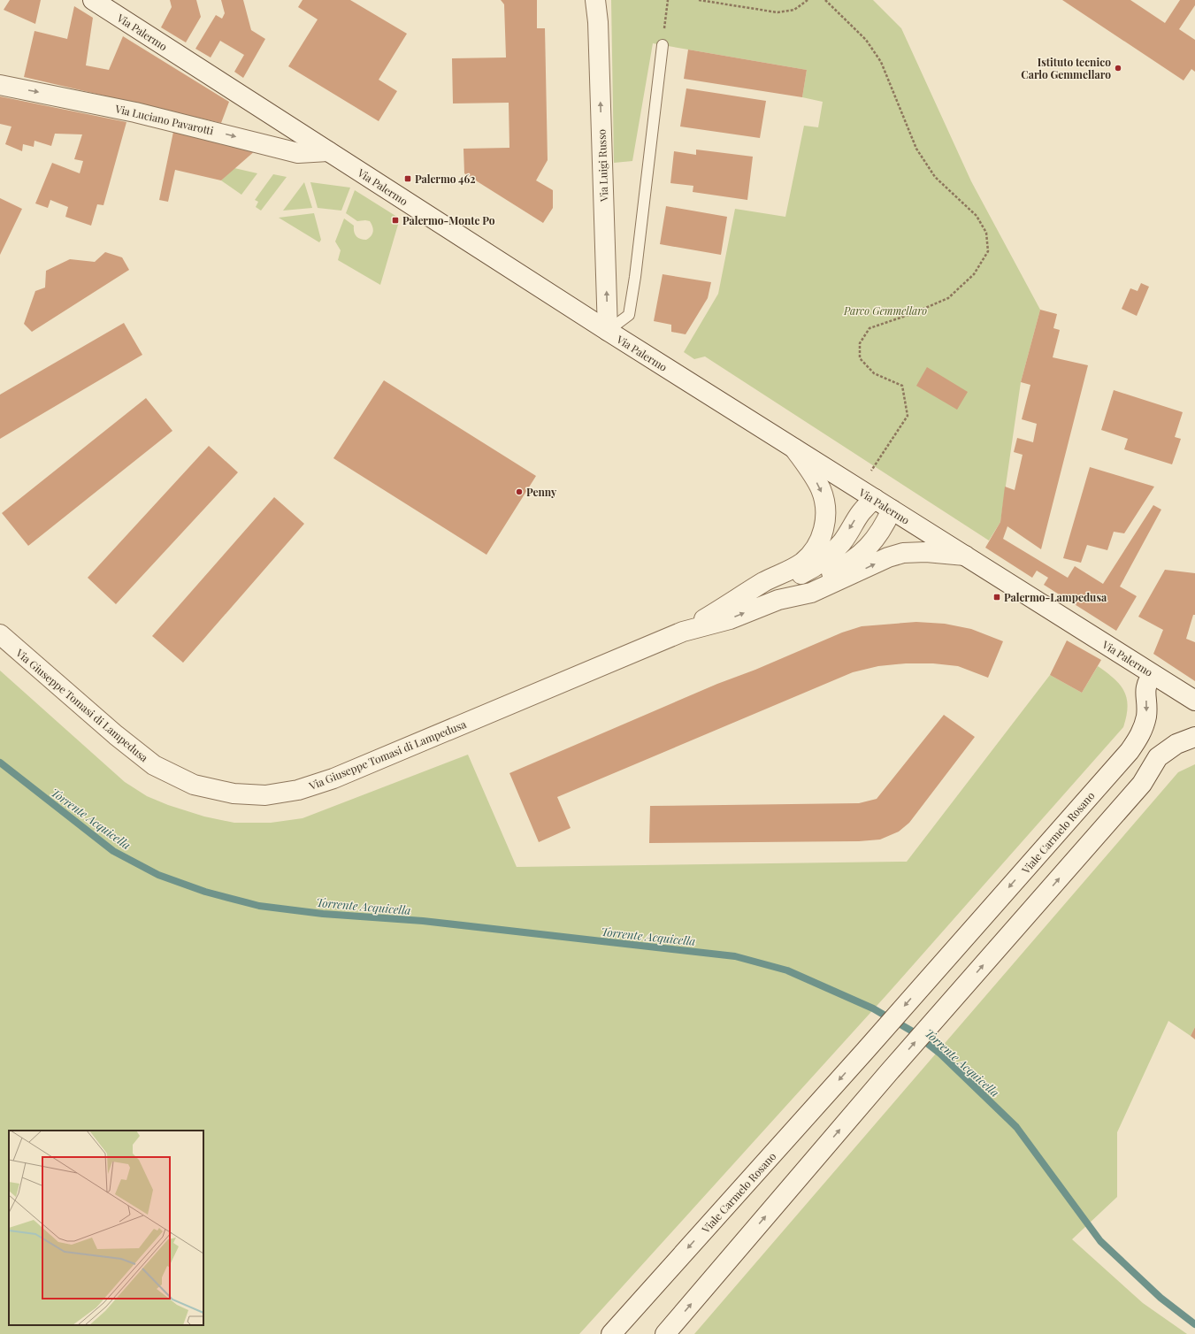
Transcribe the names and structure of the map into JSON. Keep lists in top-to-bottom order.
{
  "streets": {
    "main road": [
      "Via Palermo",
      "Via Luciano Pavarotti",
      "Via Luigi Russo",
      "Via Giuseppe Tomasi di Lampedusa",
      "Viale Carmelo Rosano"
    ]
  },
  "crossings": [
    ["Via Palermo", "Via Luciano Pavarotti"],
    ["Via Palermo", "Via Luigi Russo"],
    ["Via Palermo", "Viale Carmelo Rosano"]
  ],
  "one_way": ["Via Luciano Pavarotti", "Via Luigi Russo"],
  "water": ["Torrente Acquicella"],
  "parks": ["Parco Gemmellaro"],
  "places": {
    "other": ["Istituto tecnico Carlo Gemmellaro", "Penny"],
    "transit": ["Palermo 462", "Palermo-Monte Po", "Palermo-Lampedusa"]
  }
}
